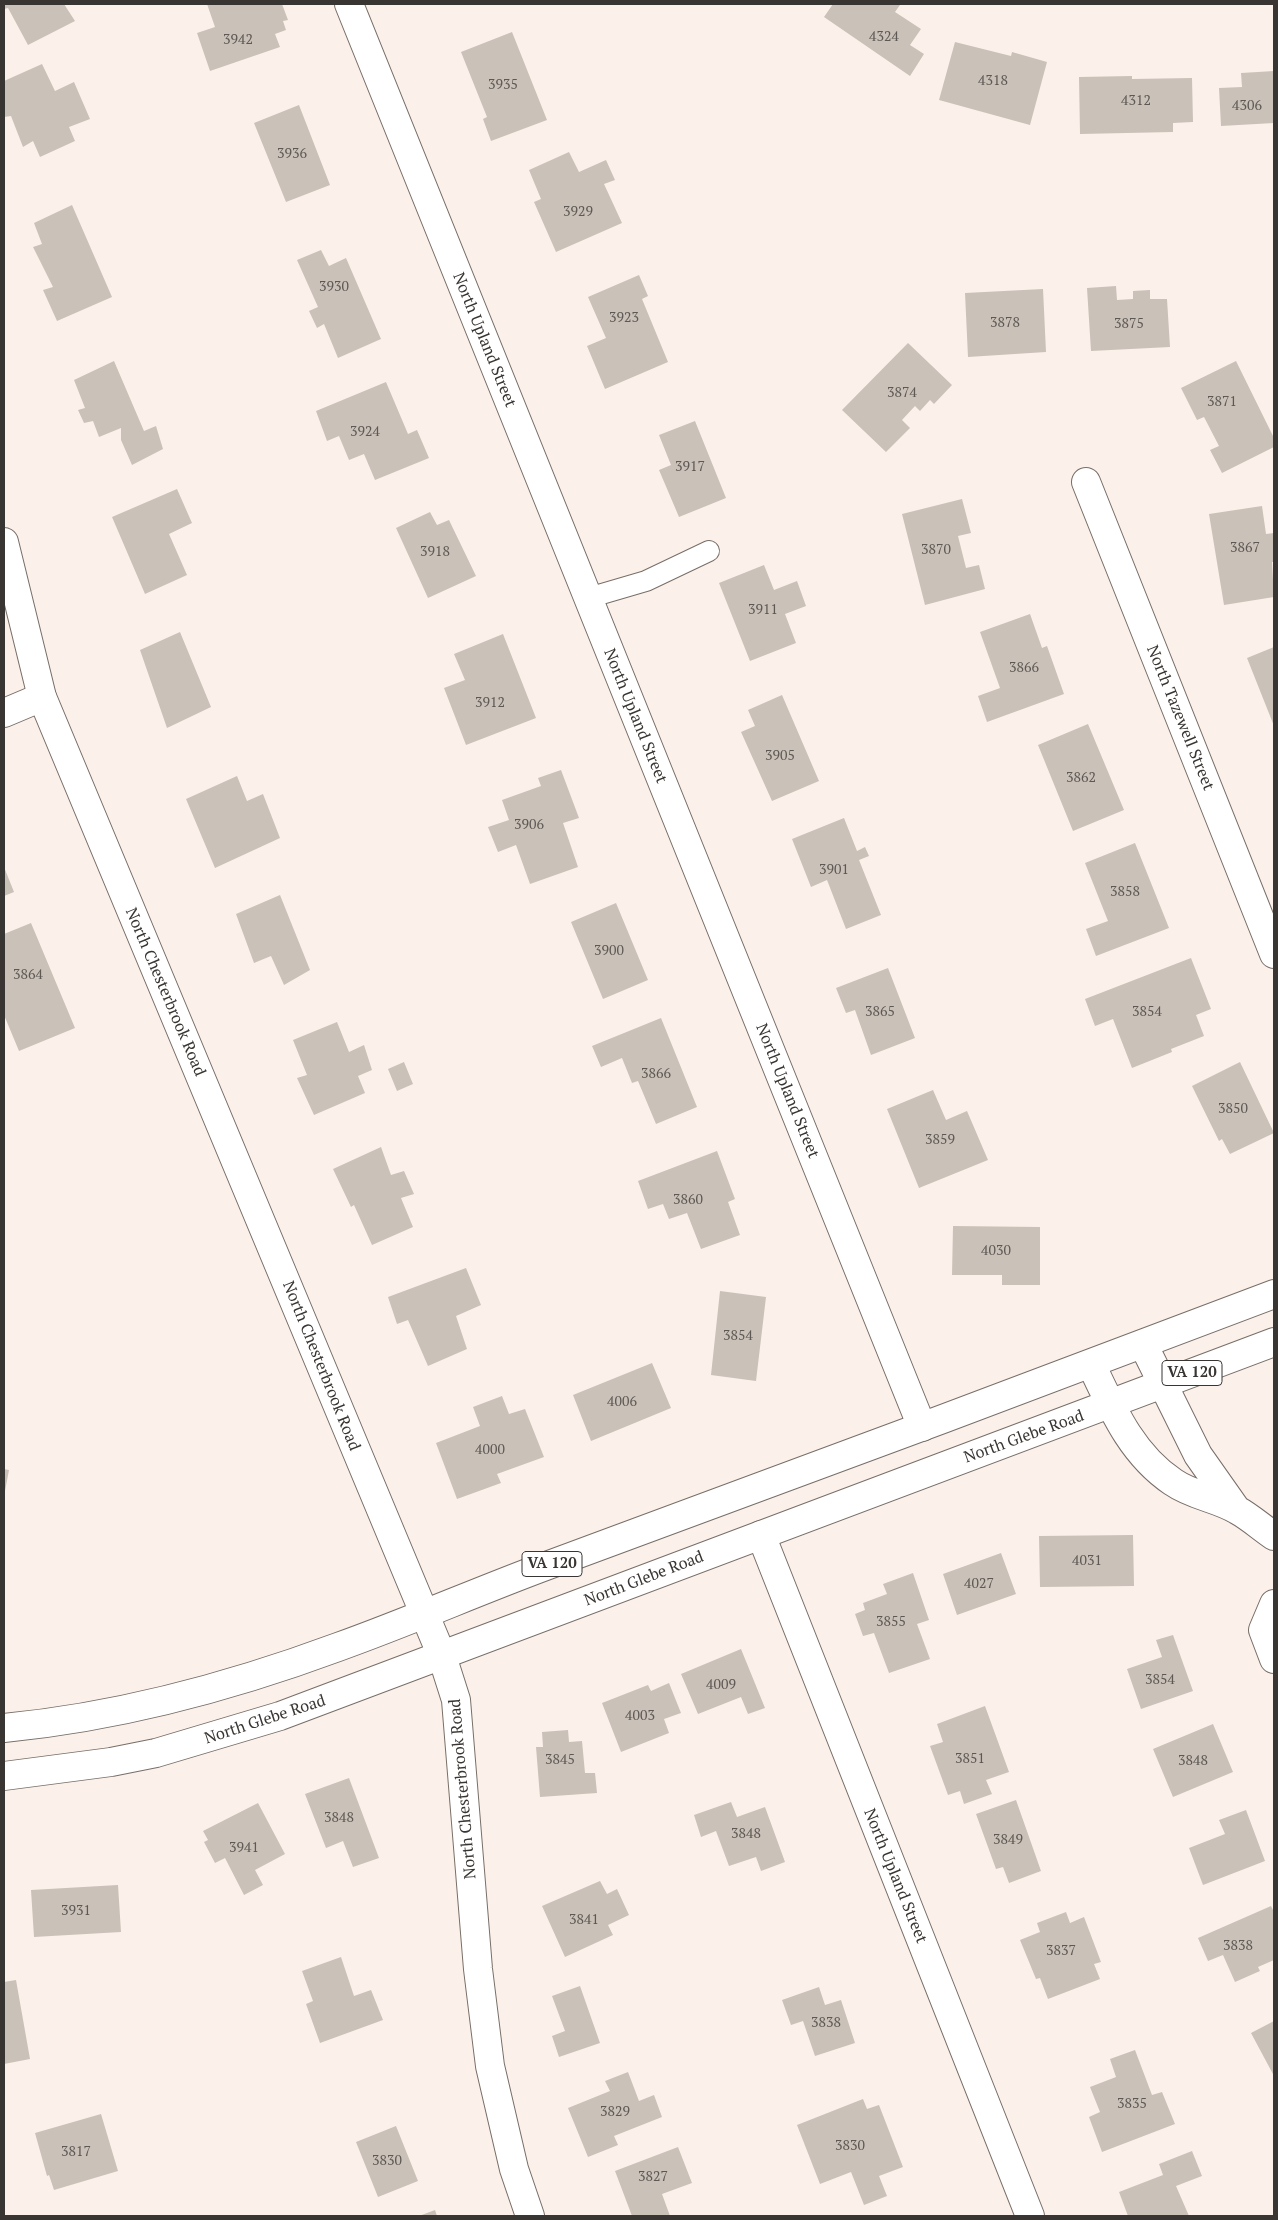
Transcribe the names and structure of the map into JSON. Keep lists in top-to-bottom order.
{
  "streets": {
    "street": [
      "North Upland Street",
      "North Tazewell Street",
      "North Chesterbrook Road",
      "VA 120",
      "North Glebe Road"
    ]
  },
  "crossings": [
    ["North Upland Street", "VA 120"],
    ["North Upland Street", "North Glebe Road"],
    ["North Chesterbrook Road", "VA 120"],
    ["North Chesterbrook Road", "North Glebe Road"]
  ],
  "house_numbers": [
    "4324",
    "3942",
    "4318",
    "3935",
    "4312",
    "4306",
    "3936",
    "3929",
    "3930",
    "3923",
    "3878",
    "3875",
    "3874",
    "3871",
    "3924",
    "3917",
    "3867",
    "3870",
    "3918",
    "3911",
    "3866",
    "3912",
    "3905",
    "3862",
    "3906",
    "3901",
    "3858",
    "3900",
    "3864",
    "3865",
    "3854",
    "3866",
    "3850",
    "3859",
    "3860",
    "4030",
    "3854",
    "4006",
    "4000",
    "4031",
    "4027",
    "3855",
    "3854",
    "4009",
    "4003",
    "3851",
    "3845",
    "3848",
    "3848",
    "3848",
    "3849",
    "3941",
    "3931",
    "3841",
    "3838",
    "3837",
    "3838",
    "3835",
    "3829",
    "3830",
    "3817",
    "3830",
    "3827"
  ]
}
